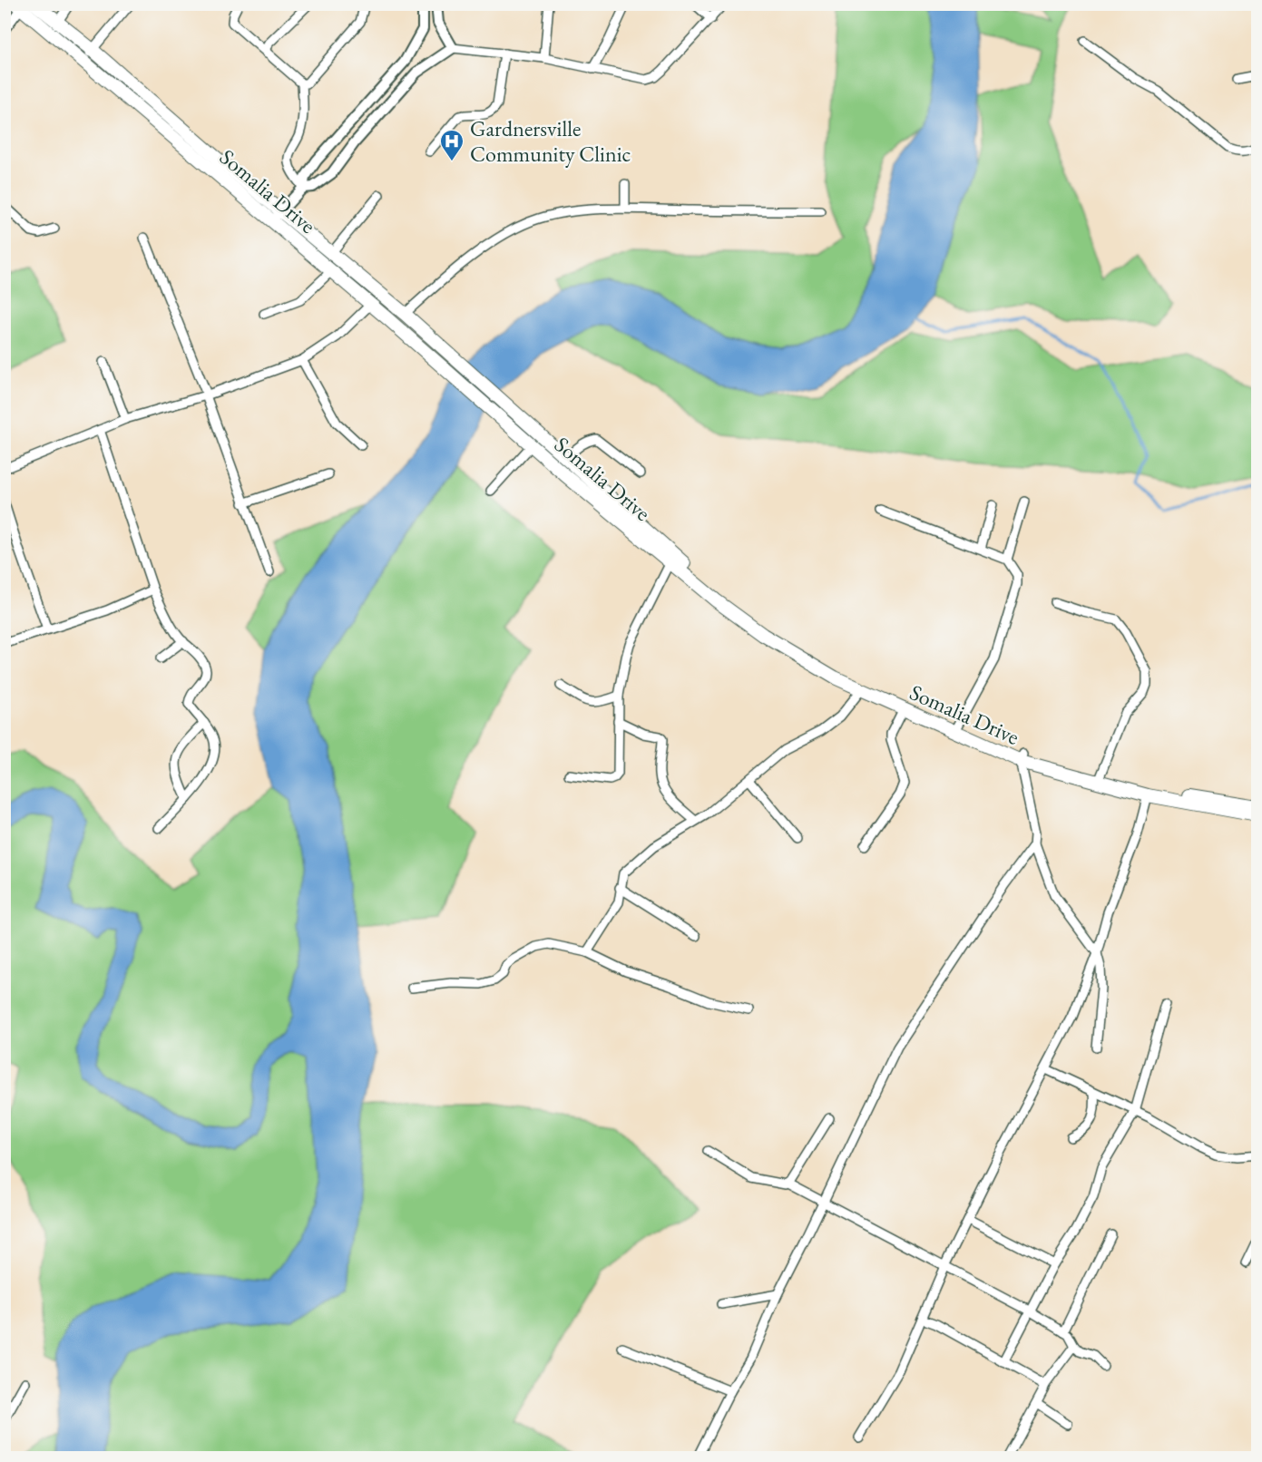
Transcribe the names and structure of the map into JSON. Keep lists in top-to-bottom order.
{
  "streets": {
    "main road": ["Somalia Drive"]
  },
  "places": {
    "hospital": ["Gardnersville Community Clinic"]
  }
}
